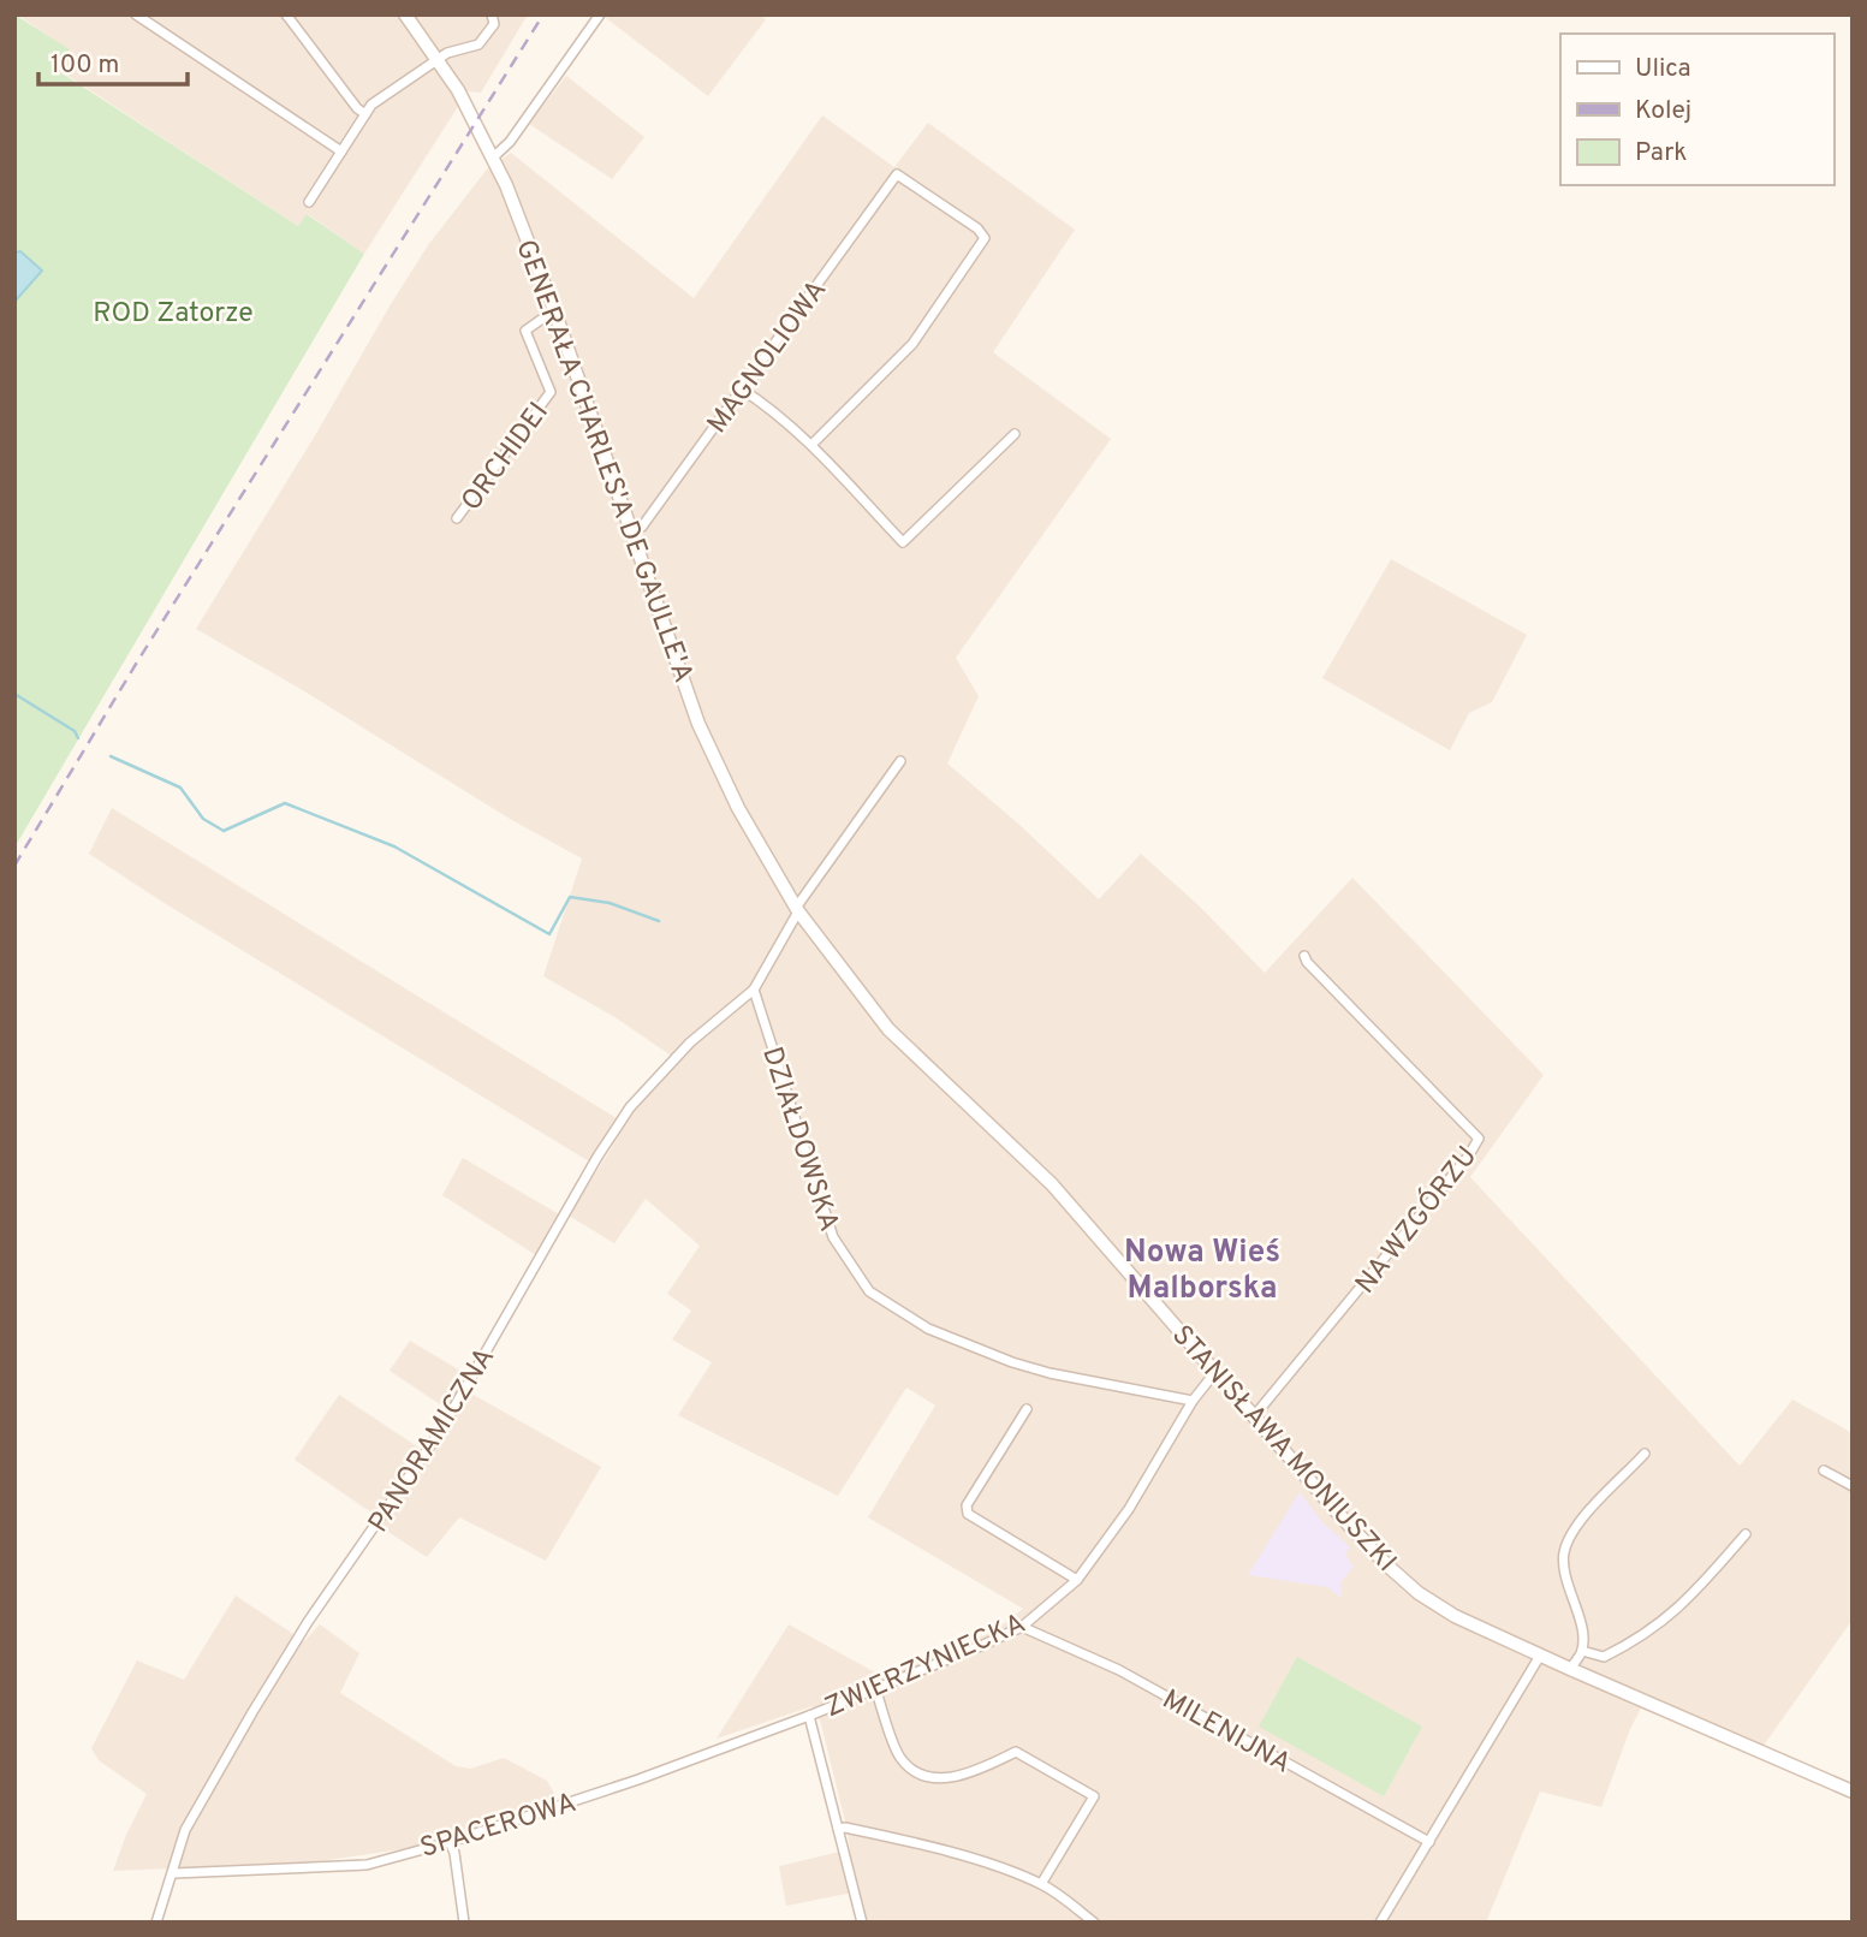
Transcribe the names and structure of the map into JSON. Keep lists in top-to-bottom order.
{
  "streets": {
    "main road": ["GENERAŁA CHARLES'A DE GAULLE'A", "STANISŁAWA MONIUSZKI"],
    "street": [
      "MAGNOLIOWA",
      "ORCHIDEI",
      "DZIAŁDOWSKA",
      "NA WZGÓRZU",
      "PANORAMICZNA",
      "ZWIERZYNIECKA",
      "MILENIJNA",
      "SPACEROWA"
    ]
  },
  "crossings": [
    ["MAGNOLIOWA", "GENERAŁA CHARLES'A DE GAULLE'A"],
    ["ORCHIDEI", "GENERAŁA CHARLES'A DE GAULLE'A"],
    ["GENERAŁA CHARLES'A DE GAULLE'A", "STANISŁAWA MONIUSZKI"],
    ["DZIAŁDOWSKA", "PANORAMICZNA"],
    ["DZIAŁDOWSKA", "ZWIERZYNIECKA"],
    ["NA WZGÓRZU", "STANISŁAWA MONIUSZKI"],
    ["PANORAMICZNA", "SPACEROWA"],
    ["ZWIERZYNIECKA", "MILENIJNA"],
    ["ZWIERZYNIECKA", "SPACEROWA"]
  ],
  "districts": ["Nowa Wieś Malborska"],
  "parks": ["ROD Zatorze"],
  "legend": ["Ulica", "Kolej", "Park"],
  "scale_bar": "100 m"
}
